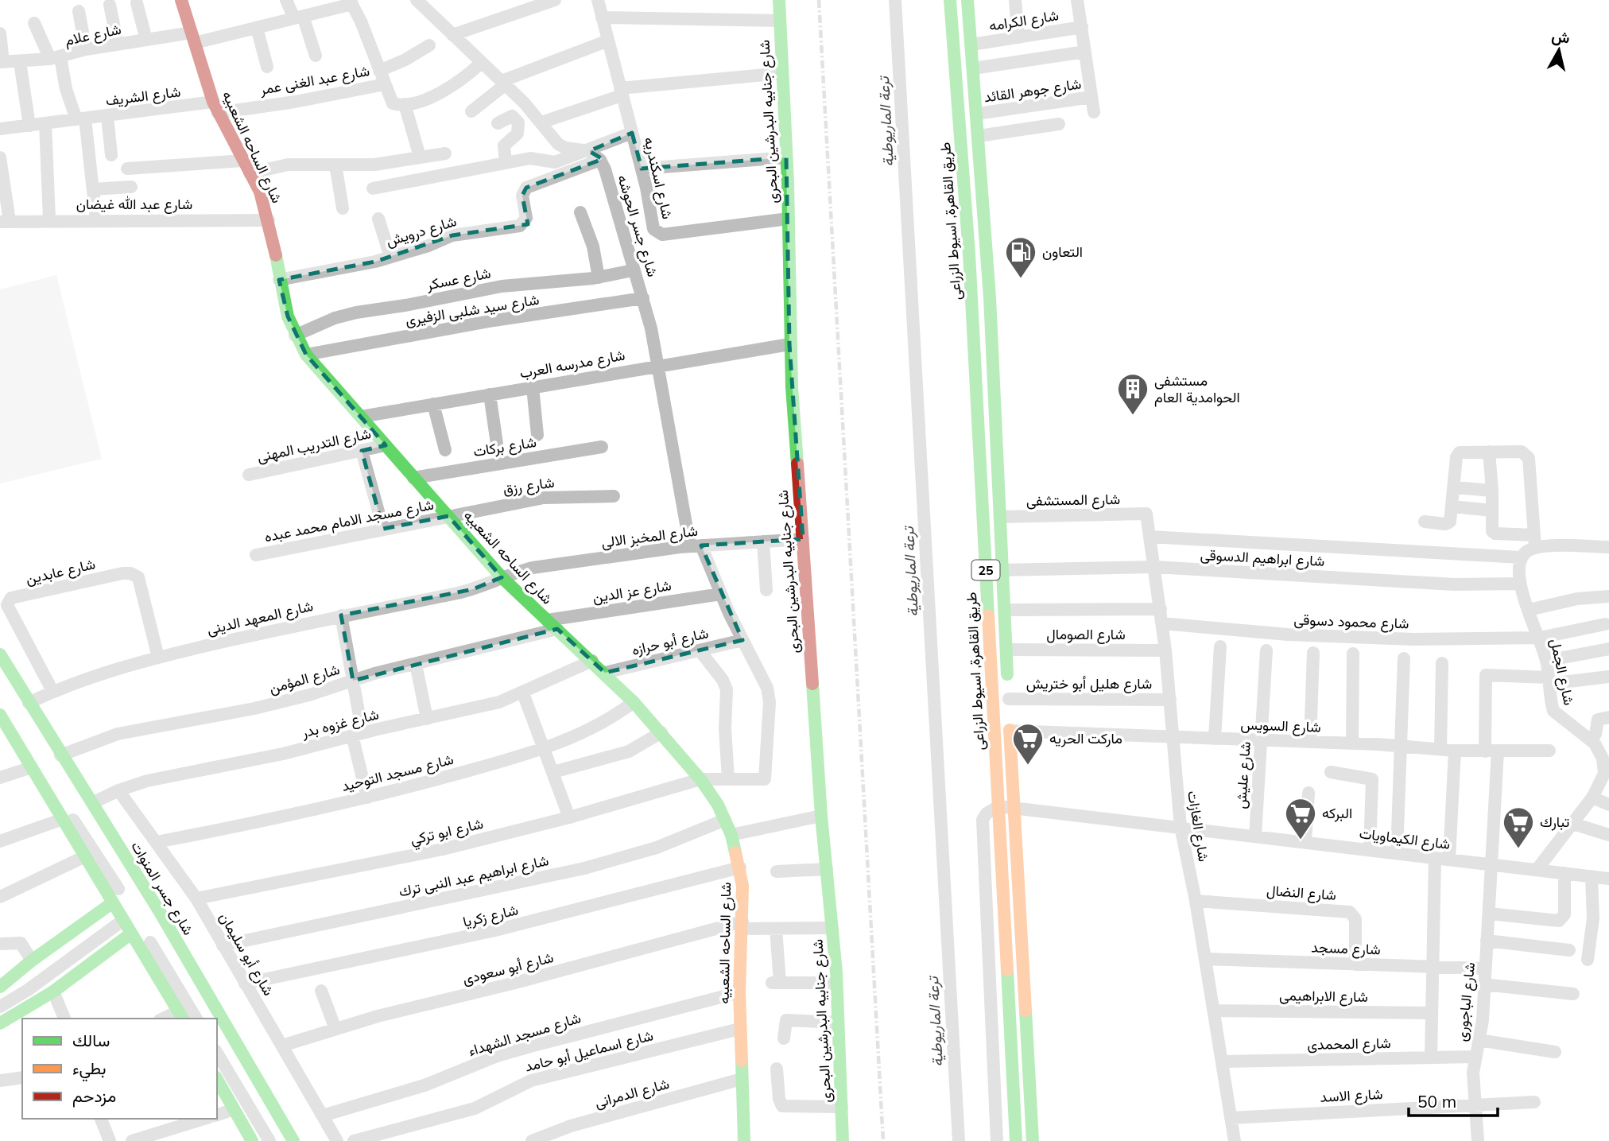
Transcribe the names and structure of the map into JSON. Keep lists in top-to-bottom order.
{
  "streets": {
    "main road": [
      "شارع جنابيه البدرشين البحرى",
      "شارع الساحه الشعبيه",
      "طريق القاهرة, اسيوط الزراعى",
      "25",
      "شارع جسر المنوات"
    ],
    "street": [
      "شارع الكرامه",
      "شارع علام",
      "شارع عبد الغنى عمر",
      "شارع جوهر القائد",
      "شارع الشريف",
      "شارع اسكندريه",
      "شارع عبد الله غيضان",
      "شارع جسر الحوشه",
      "شارع درويش",
      "شارع عسكر",
      "شارع سيد شلبى الزفيرى",
      "شارع مدرسه العرب",
      "شارع التدريب المهنى",
      "شارع بركات",
      "شارع رزق",
      "شارع المستشفى",
      "شارع مسجد الامام محمد عبده",
      "شارع المخبز الالى",
      "شارع ابراهيم الدسوقى",
      "شارع عابدين",
      "شارع عز الدين",
      "شارع المعهد الدينى",
      "شارع محمود دسوقى",
      "شارع الصومال",
      "شارع أبو حرازه",
      "شارع الجمل",
      "شارع المؤمن",
      "شارع هليل أبو ختريش",
      "شارع غزوه بدر",
      "شارع السويس",
      "شارع مسجد التوحيد",
      "شارع عليش",
      "شارع الغازات",
      "شارع ابو تركي",
      "شارع الكيماويات",
      "شارع ابراهيم عبد النبى ترك",
      "شارع النضال",
      "شارع زكريا",
      "شارع مسجد",
      "شارع أبو سليمان",
      "شارع أبو سعودى",
      "شارع الابراهيمى",
      "شارع الباجورى",
      "شارع مسجد الشهداء",
      "شارع المحمدى",
      "شارع اسماعيل أبو حامد",
      "شارع الدمرانى",
      "شارع الاسد"
    ]
  },
  "crossings": [
    ["شارع الكرامه", "25"],
    ["شارع علام", "شارع الساحه الشعبيه"],
    ["شارع عبد الغنى عمر", "شارع الشريف"],
    ["شارع عبد الغنى عمر", "شارع الساحه الشعبيه"],
    ["شارع جوهر القائد", "25"],
    ["شارع الشريف", "شارع الساحه الشعبيه"],
    ["شارع جنابيه البدرشين البحرى", "شارع اسكندريه"],
    ["شارع جنابيه البدرشين البحرى", "شارع مدرسه العرب"],
    ["شارع جنابيه البدرشين البحرى", "شارع المخبز الالى"],
    ["شارع جنابيه البدرشين البحرى", "شارع أبو سعودى"],
    ["شارع الساحه الشعبيه", "شارع عبد الله غيضان"],
    ["شارع الساحه الشعبيه", "شارع جسر الحوشه"],
    ["شارع الساحه الشعبيه", "شارع درويش"],
    ["شارع الساحه الشعبيه", "شارع عسكر"],
    ["شارع الساحه الشعبيه", "شارع سيد شلبى الزفيرى"],
    ["شارع الساحه الشعبيه", "شارع مدرسه العرب"],
    ["شارع الساحه الشعبيه", "شارع التدريب المهنى"],
    ["شارع الساحه الشعبيه", "شارع بركات"],
    ["شارع الساحه الشعبيه", "شارع رزق"],
    ["شارع الساحه الشعبيه", "شارع مسجد الامام محمد عبده"],
    ["شارع الساحه الشعبيه", "شارع المخبز الالى"],
    ["شارع الساحه الشعبيه", "شارع عز الدين"],
    ["شارع الساحه الشعبيه", "شارع المعهد الدينى"],
    ["شارع الساحه الشعبيه", "شارع أبو حرازه"],
    ["شارع الساحه الشعبيه", "شارع المؤمن"],
    ["شارع الساحه الشعبيه", "شارع غزوه بدر"],
    ["شارع الساحه الشعبيه", "شارع مسجد التوحيد"],
    ["شارع الساحه الشعبيه", "شارع ابو تركي"],
    ["شارع الساحه الشعبيه", "شارع ابراهيم عبد النبى ترك"],
    ["شارع الساحه الشعبيه", "شارع زكريا"],
    ["شارع الساحه الشعبيه", "شارع أبو سعودى"],
    ["شارع الساحه الشعبيه", "شارع مسجد الشهداء"],
    ["شارع الساحه الشعبيه", "شارع اسماعيل أبو حامد"],
    ["شارع الساحه الشعبيه", "شارع الدمرانى"],
    ["طريق القاهرة, اسيوط الزراعى", "شارع الكيماويات"],
    ["شارع جسر الحوشه", "شارع درويش"],
    ["شارع جسر الحوشه", "شارع عسكر"],
    ["شارع جسر الحوشه", "شارع سيد شلبى الزفيرى"],
    ["شارع جسر الحوشه", "شارع مدرسه العرب"],
    ["شارع جسر الحوشه", "شارع المخبز الالى"],
    ["شارع جسر الحوشه", "شارع عز الدين"],
    ["شارع جسر الحوشه", "شارع أبو حرازه"],
    ["شارع جسر الحوشه", "شارع ابو تركي"],
    ["شارع رزق", "شارع مسجد الامام محمد عبده"],
    ["شارع المستشفى", "25"],
    ["شارع المستشفى", "شارع الغازات"],
    ["شارع المخبز الالى", "شارع المعهد الدينى"],
    ["شارع ابراهيم الدسوقى", "25"],
    ["شارع ابراهيم الدسوقى", "شارع الجمل"],
    ["شارع ابراهيم الدسوقى", "شارع الغازات"],
    ["25", "شارع الصومال"],
    ["25", "شارع هليل أبو ختريش"],
    ["25", "شارع السويس"],
    ["25", "شارع الكيماويات"],
    ["شارع عابدين", "شارع المعهد الدينى"],
    ["شارع المعهد الدينى", "شارع جسر المنوات"],
    ["شارع محمود دسوقى", "شارع الجمل"],
    ["شارع محمود دسوقى", "شارع الغازات"],
    ["شارع الصومال", "شارع الغازات"],
    ["شارع الجمل", "شارع الكيماويات"],
    ["شارع الجمل", "شارع الباجورى"],
    ["شارع المؤمن", "شارع جسر المنوات"],
    ["شارع هليل أبو ختريش", "شارع السويس"],
    ["شارع هليل أبو ختريش", "شارع الغازات"],
    ["شارع غزوه بدر", "شارع جسر المنوات"],
    ["شارع غزوه بدر", "شارع أبو سليمان"],
    ["شارع السويس", "شارع عليش"],
    ["شارع السويس", "شارع الغازات"],
    ["شارع السويس", "شارع الباجورى"],
    ["شارع مسجد التوحيد", "شارع أبو سليمان"],
    ["شارع عليش", "شارع الكيماويات"],
    ["شارع الغازات", "شارع الكيماويات"],
    ["شارع الغازات", "شارع النضال"],
    ["شارع الغازات", "شارع مسجد"],
    ["شارع الغازات", "شارع الابراهيمى"],
    ["شارع الغازات", "شارع المحمدى"],
    ["شارع الغازات", "شارع الاسد"],
    ["شارع ابو تركي", "شارع أبو سليمان"],
    ["شارع الكيماويات", "شارع الباجورى"],
    ["شارع ابراهيم عبد النبى ترك", "شارع أبو سليمان"],
    ["شارع النضال", "شارع مسجد"],
    ["شارع زكريا", "شارع أبو سليمان"],
    ["شارع مسجد", "شارع الباجورى"],
    ["شارع أبو سليمان", "شارع أبو سعودى"],
    ["شارع أبو سليمان", "شارع مسجد الشهداء"],
    ["شارع الباجورى", "شارع المحمدى"],
    ["شارع الباجورى", "شارع الاسد"]
  ],
  "water": ["ترعة الماريوطية"],
  "places": {
    "fuel station": ["التعاون"],
    "building": ["مستشفى الحوامدية العام"],
    "supermarket": ["ماركت الحريه", "البركه", "تبارك"]
  },
  "legend": ["سالك", "بطيء", "مزدحم"],
  "scale_bar": "50 m",
  "north": "top"
}
